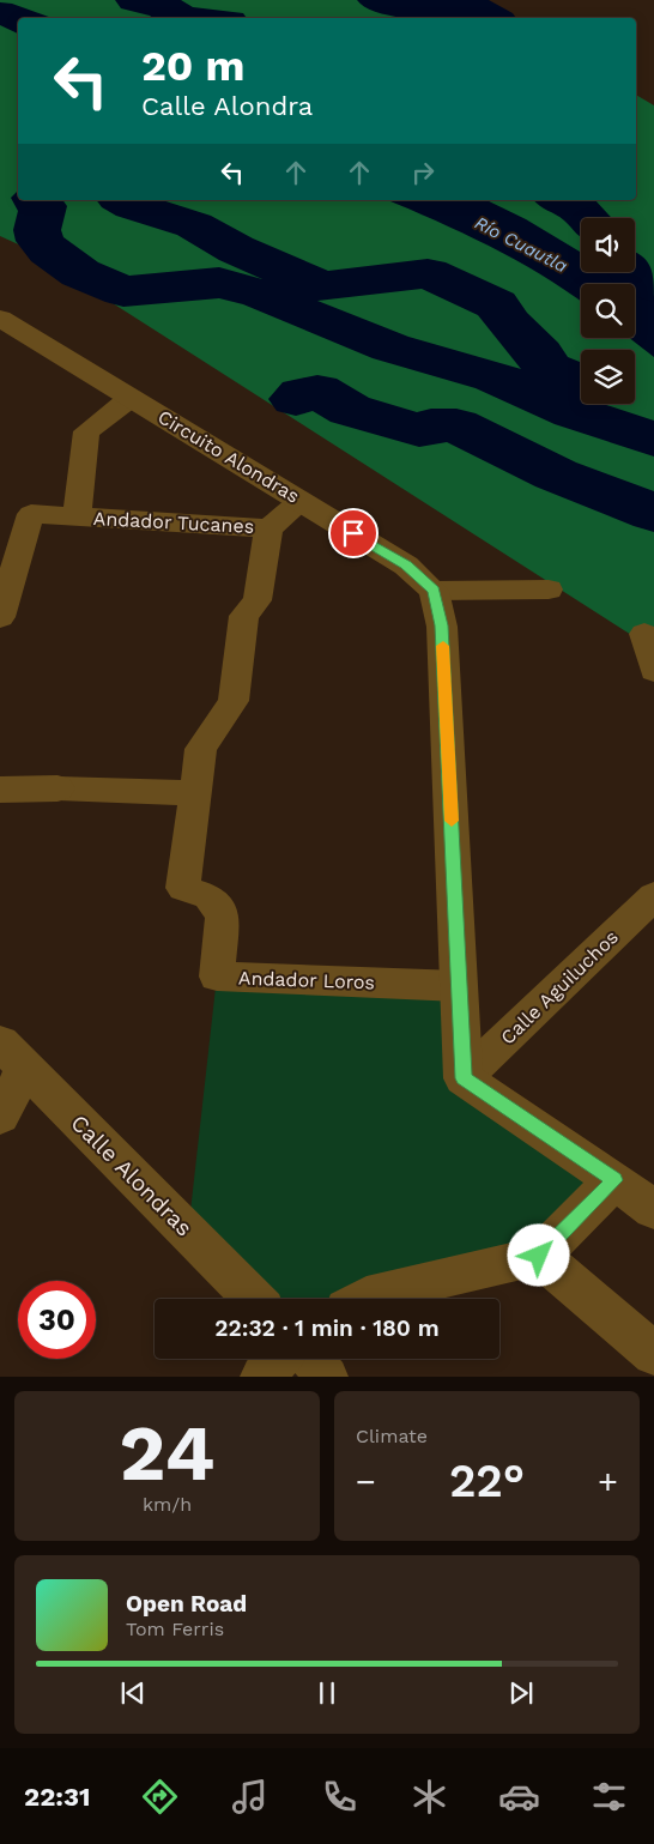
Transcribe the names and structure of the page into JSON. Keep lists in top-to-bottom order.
{
  "streets": {
    "street": [
      "Circuito Alondras",
      "Andador Tucanes",
      "Andador Loros",
      "Calle Aguiluchos",
      "Calle Alondras"
    ]
  },
  "crossings": [
    ["Circuito Alondras", "Andador Tucanes"]
  ],
  "water": ["Río Cuautla"],
  "page": {
    "turn": ["20 m", "Calle Alondra"],
    "limit": "30",
    "trip": "22:32 · 1 min · 180 m",
    "tile": [
      ["24", "km/h"],
      "Climate"
    ],
    "heat": ["−", "22°", "+"],
    "song": ["Open Road", "Tom Ferris"],
    "tabs": "22:31"
  }
}
